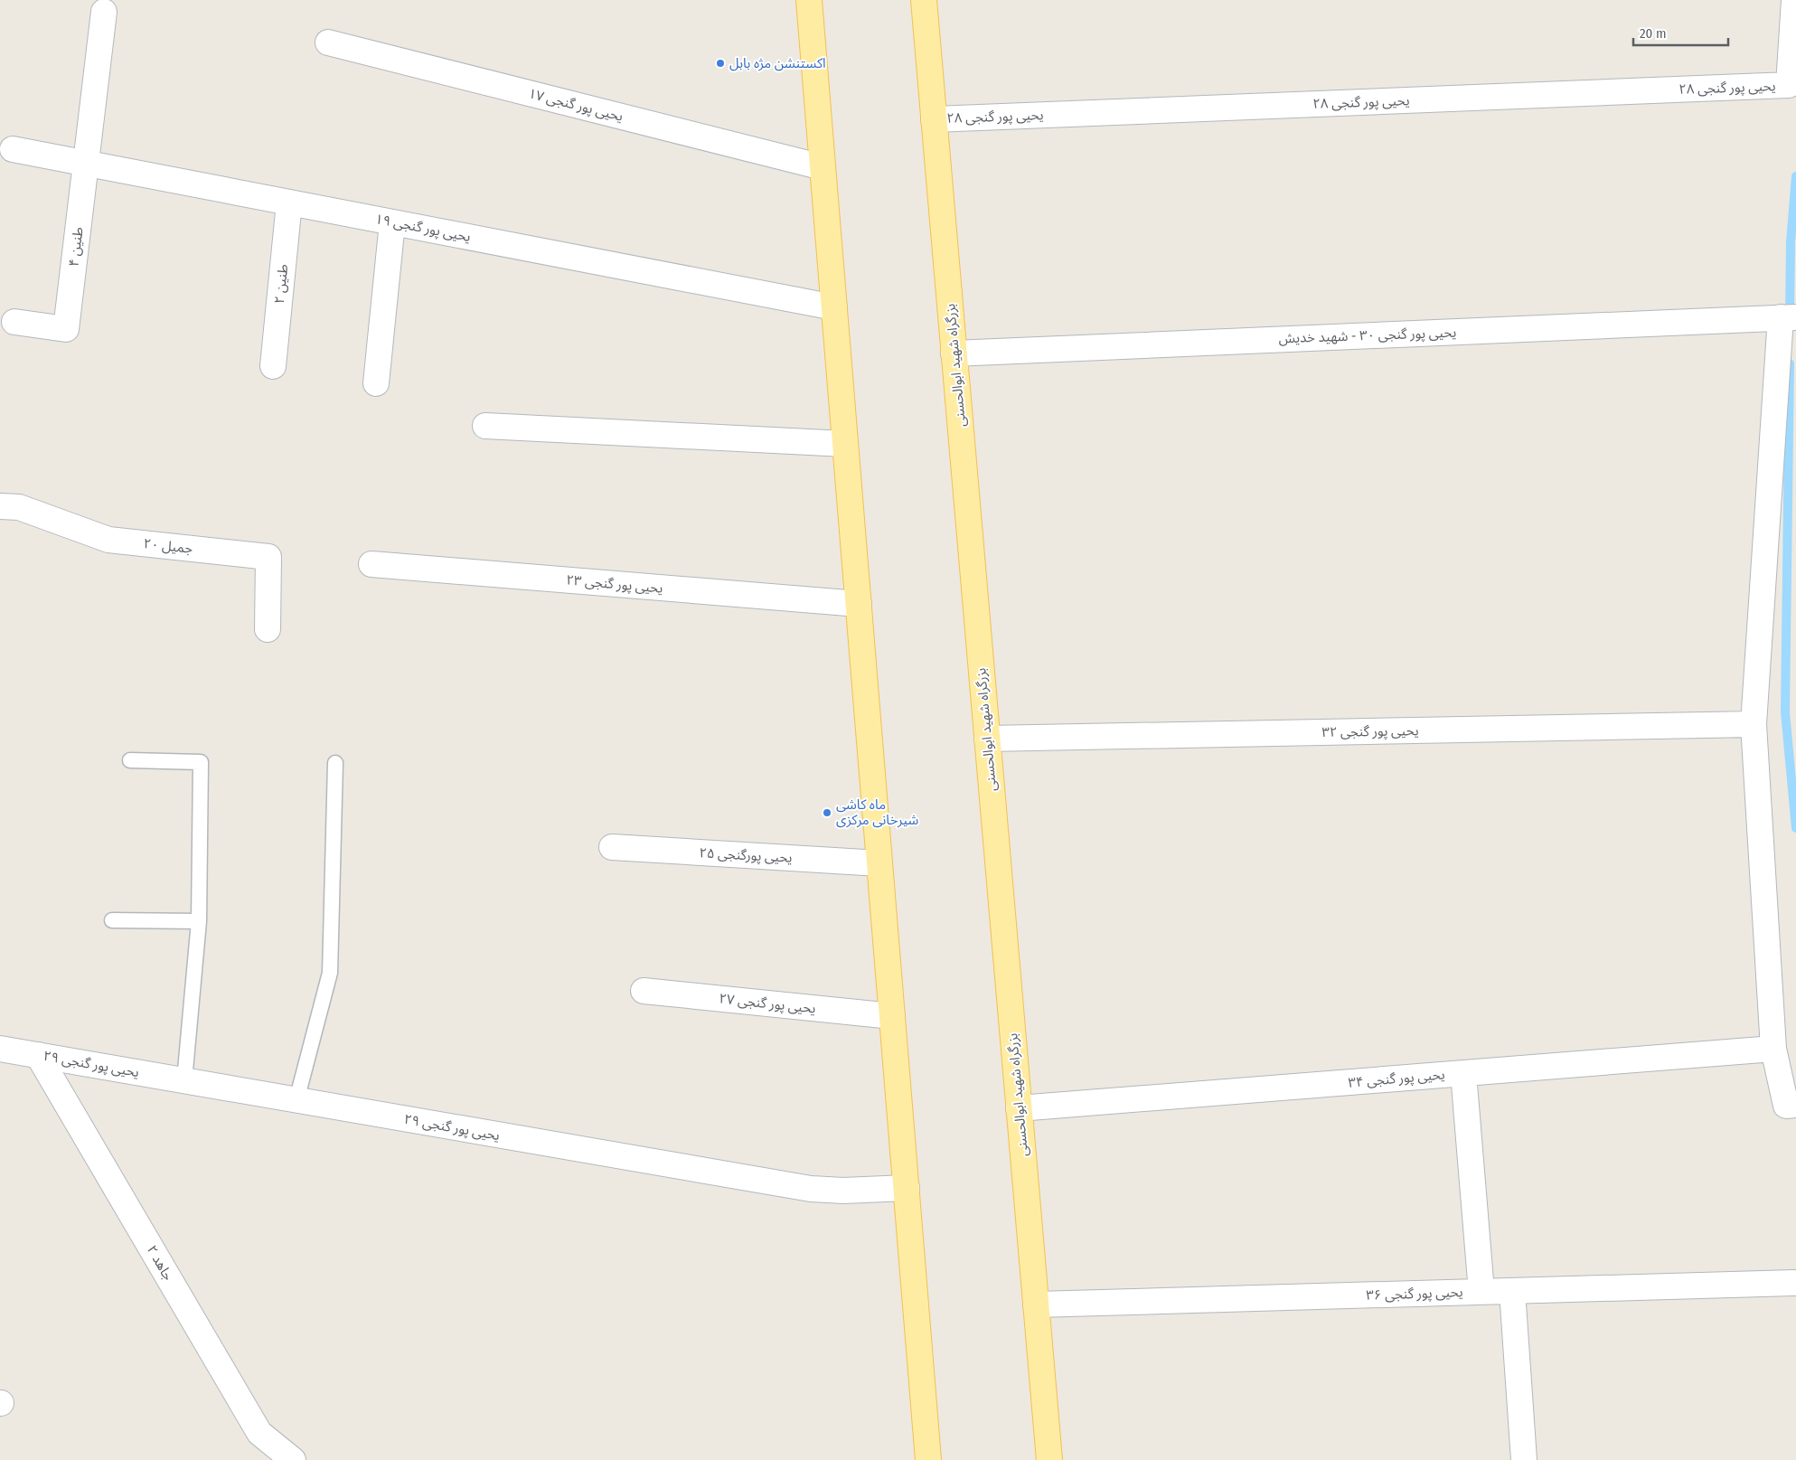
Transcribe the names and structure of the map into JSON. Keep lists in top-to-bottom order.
{
  "streets": {
    "main road": ["بزرگراه شهید ابوالحسنی"],
    "street": [
      "یحیی پور گنجی ۲۸",
      "یحیی پور گنجی ۱۷",
      "یحیی پور گنجی ۱۹",
      "طنین ۴",
      "طنین ۲",
      "یحیی پور گنجی ۳۰ - شهید خدیش",
      "جمیل ۲۰",
      "یحیی پور گنجی ۲۳",
      "یحیی پور گنجی ۳۲",
      "یحیی پورگنجی ۲۵",
      "یحیی پور گنجی ۲۷",
      "یحیی پور گنجی ۲۹",
      "یحیی پور گنجی ۳۴",
      "جاهد ۲",
      "یحیی پور گنجی ۳۶"
    ]
  },
  "crossings": [
    ["یحیی پور گنجی ۲۸", "بزرگراه شهید ابوالحسنی"],
    ["یحیی پور گنجی ۱۹", "طنین ۴"],
    ["یحیی پور گنجی ۱۹", "طنین ۲"],
    ["یحیی پور گنجی ۳۰ - شهید خدیش", "بزرگراه شهید ابوالحسنی"],
    ["بزرگراه شهید ابوالحسنی", "یحیی پور گنجی ۳۲"],
    ["بزرگراه شهید ابوالحسنی", "یحیی پور گنجی ۳۴"],
    ["بزرگراه شهید ابوالحسنی", "یحیی پور گنجی ۳۶"],
    ["یحیی پور گنجی ۲۹", "جاهد ۲"]
  ],
  "places": ["اکستنشن مژه بابل", "ماه کاشی شیرخانی مرکزی"],
  "scale_bar": "20 m"
}
